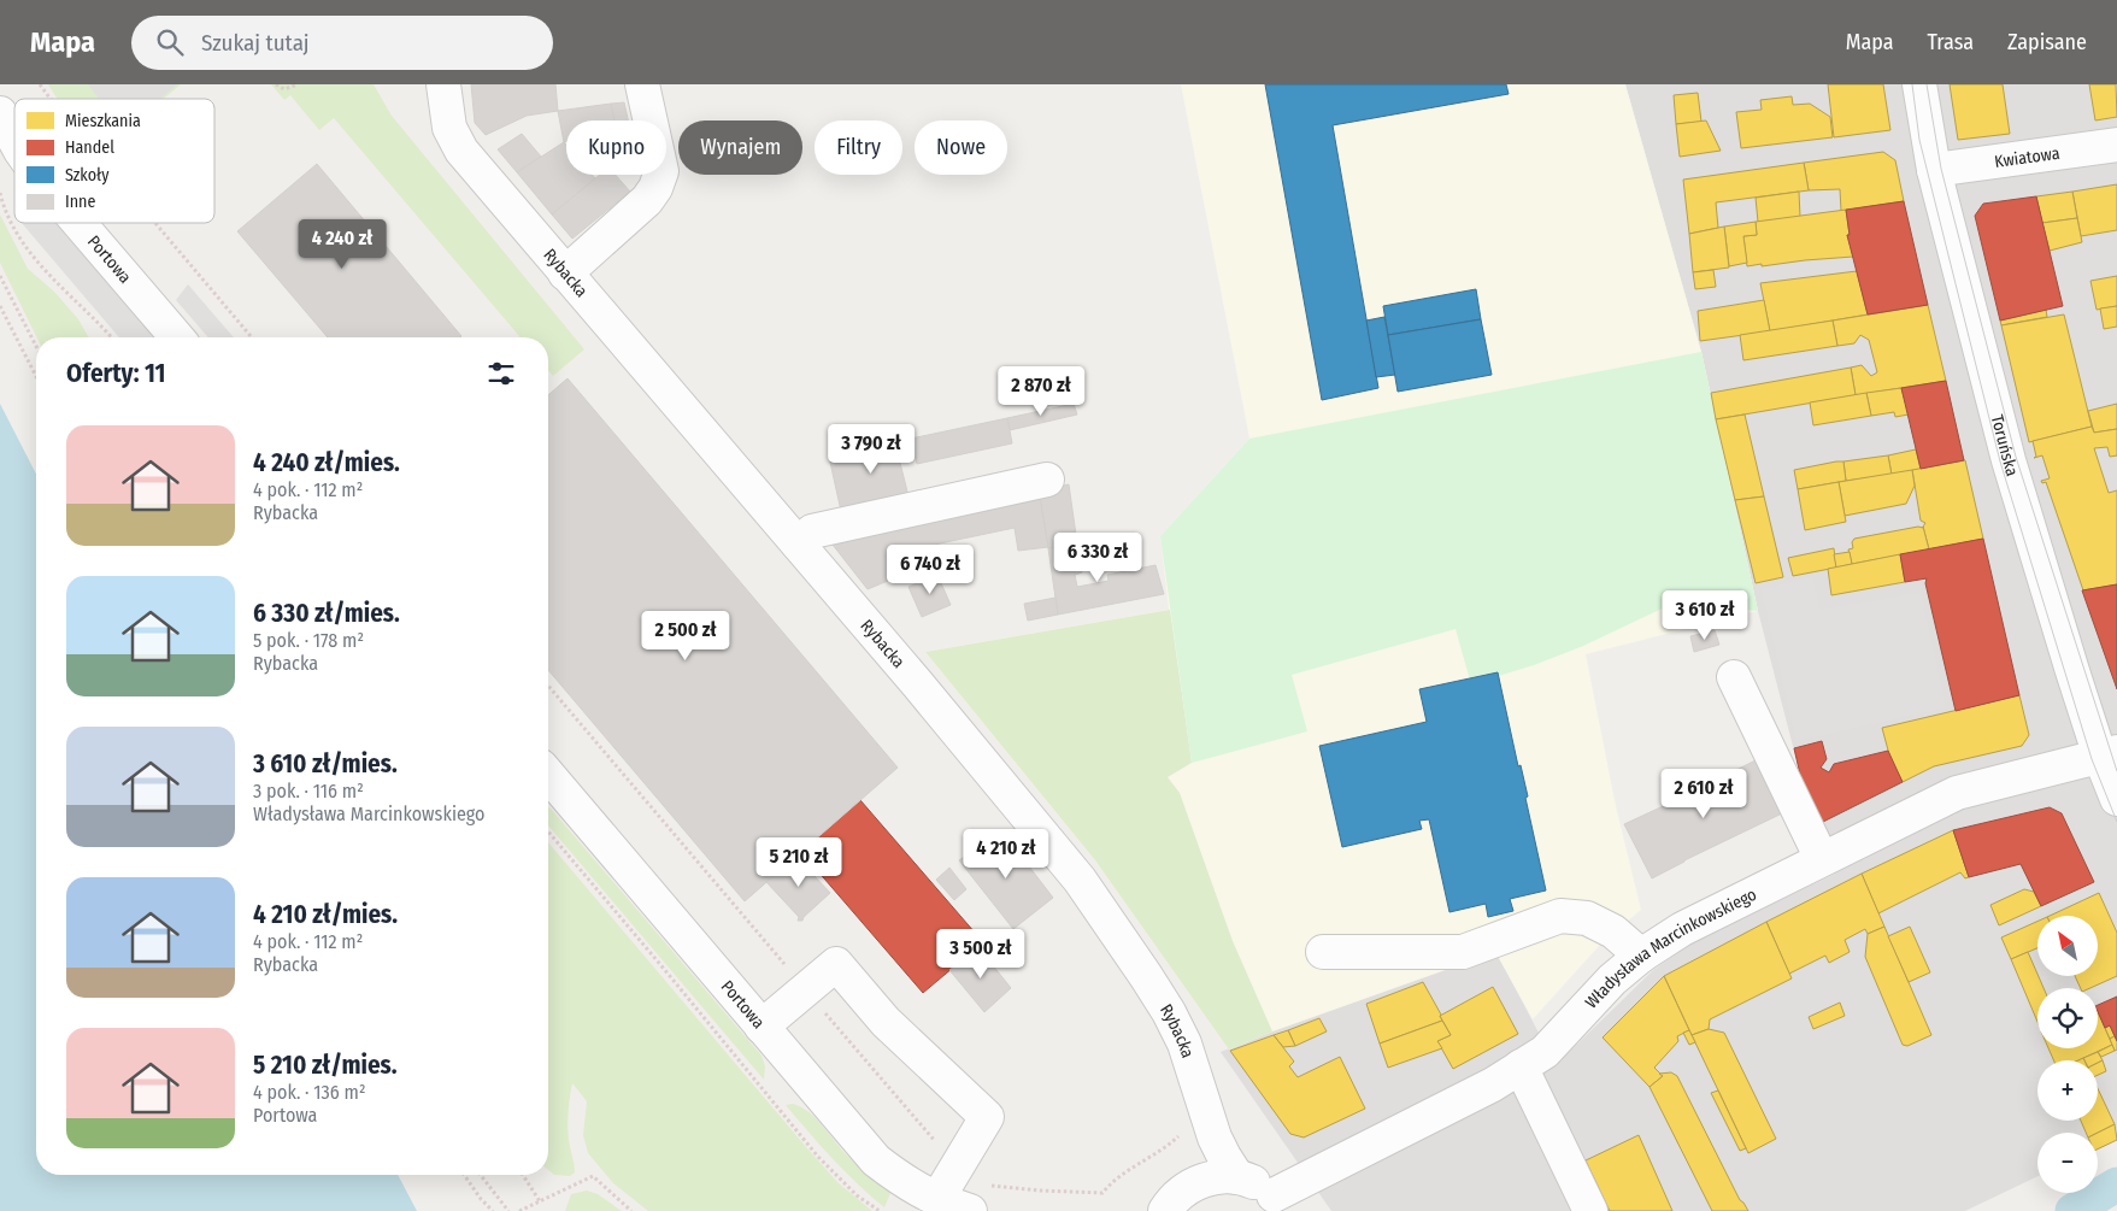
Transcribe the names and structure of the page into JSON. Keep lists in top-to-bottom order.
{
  "streets": {
    "street": [
      "Kwiatowa",
      "Portowa",
      "Rybacka",
      "Toruńska",
      "Władysława Marcinkowskiego"
    ]
  },
  "crossings": [
    ["Kwiatowa", "Toruńska"],
    ["Toruńska", "Władysława Marcinkowskiego"]
  ],
  "legend": [
    "Mieszkania",
    "Handel",
    "Szkoły",
    "Inne"
  ],
  "north": "top left",
  "page": {
    "header": "Mapa",
    "search": "Szukaj tutaj",
    "nav": ["Mapa", "Trasa", "Zapisane"],
    "chip": [
      "Kupno",
      "Wynajem",
      "Filtry",
      "Nowe"
    ],
    "price": [
      "4 240 zł",
      "2 870 zł",
      "3 790 zł",
      "6 330 zł",
      "6 740 zł",
      "3 610 zł",
      "2 500 zł",
      "2 610 zł",
      "4 210 zł",
      "5 210 zł",
      "3 500 zł"
    ],
    "heading": "Oferty: 11",
    "list": [
      {
        "name": "4 240 zł/mies.",
        "note": "4 pok. · 112 m² · Rybacka"
      },
      {
        "name": "6 330 zł/mies.",
        "note": "5 pok. · 178 m² · Rybacka"
      },
      {
        "name": "3 610 zł/mies.",
        "note": "3 pok. · 116 m² · Władysława Marcinkowskiego"
      },
      {
        "name": "4 210 zł/mies.",
        "note": "4 pok. · 112 m² · Rybacka"
      },
      {
        "name": "5 210 zł/mies.",
        "note": "4 pok. · 136 m² · Portowa"
      }
    ],
    "map_buttons": ["+", "−"]
  }
}
